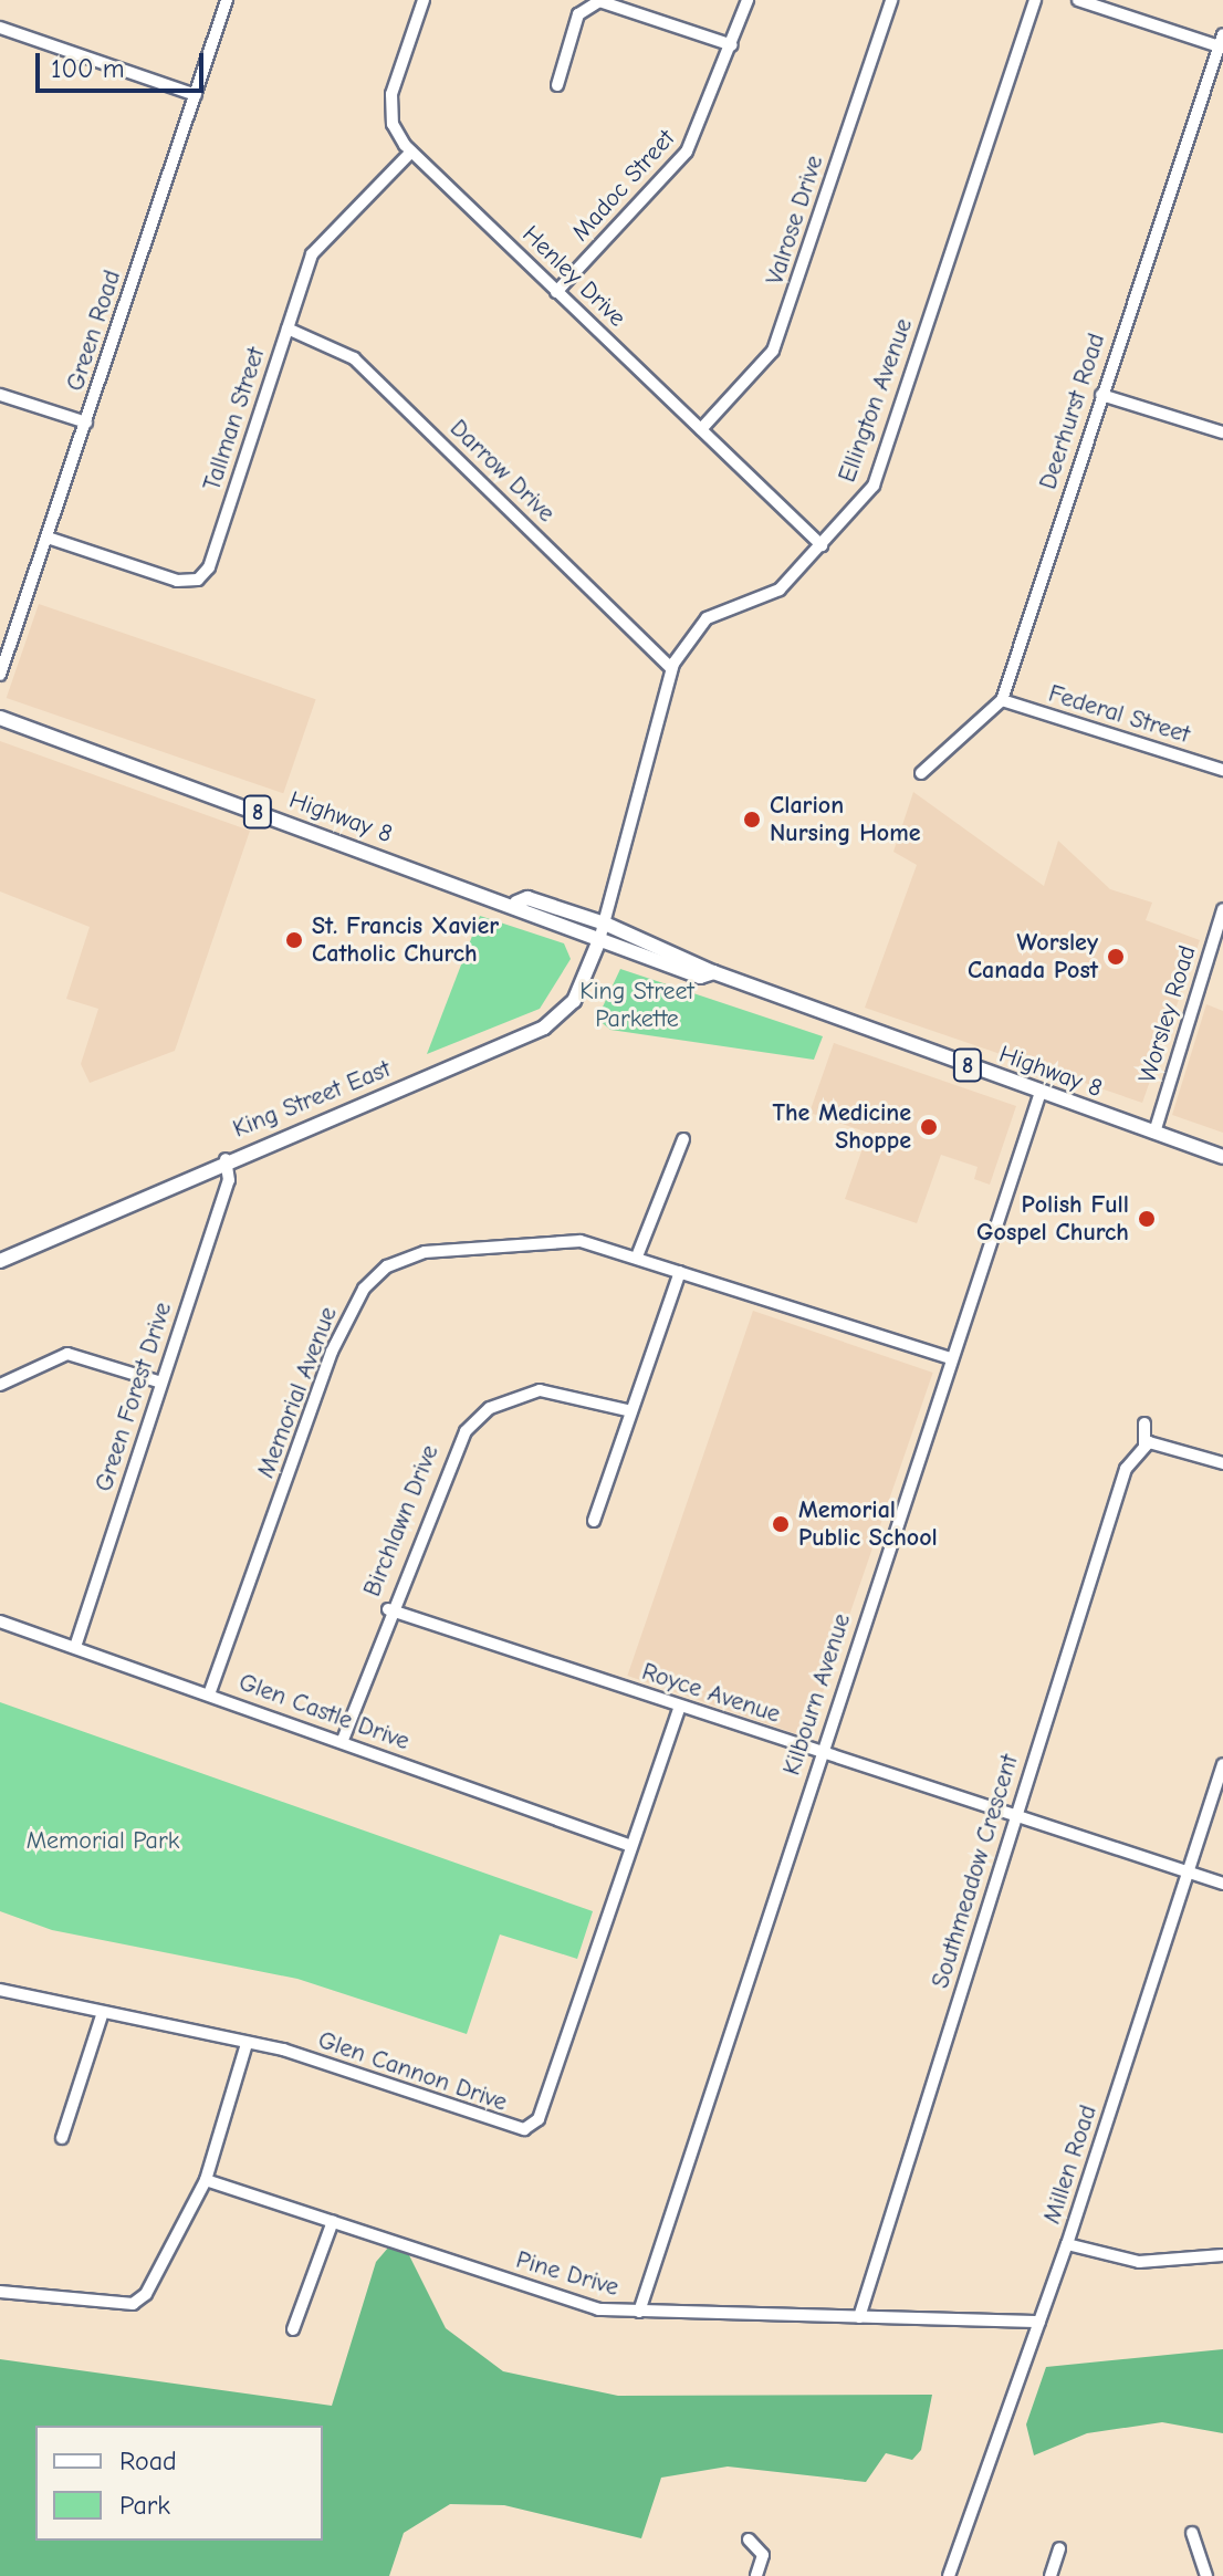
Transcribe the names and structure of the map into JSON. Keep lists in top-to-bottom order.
{
  "streets": {
    "main road": ["8", "Highway 8", "King Street East"],
    "street": [
      "Madoc Street",
      "Valrose Drive",
      "Henley Drive",
      "Green Road",
      "Ellington Avenue",
      "Deerhurst Road",
      "Tallman Street",
      "Darrow Drive",
      "Federal Street",
      "Worsley Road",
      "Memorial Avenue",
      "Green Forest Drive",
      "Birchlawn Drive",
      "Royce Avenue",
      "Kilbourn Avenue",
      "Glen Castle Drive",
      "Southmeadow Crescent",
      "Glen Cannon Drive",
      "Millen Road",
      "Pine Drive"
    ]
  },
  "crossings": [
    ["Madoc Street", "Henley Drive"],
    ["Valrose Drive", "Henley Drive"],
    ["Henley Drive", "Ellington Avenue"],
    ["Henley Drive", "Tallman Street"],
    ["Green Road", "Tallman Street"],
    ["Ellington Avenue", "Darrow Drive"],
    ["Ellington Avenue", "Highway 8"],
    ["Ellington Avenue", "King Street East"],
    ["Deerhurst Road", "Federal Street"],
    ["Tallman Street", "Darrow Drive"],
    ["Highway 8", "Worsley Road"],
    ["Highway 8", "King Street East"],
    ["Highway 8", "Kilbourn Avenue"],
    ["King Street East", "Green Forest Drive"],
    ["Memorial Avenue", "Kilbourn Avenue"],
    ["Memorial Avenue", "Glen Castle Drive"],
    ["Green Forest Drive", "Glen Castle Drive"],
    ["Birchlawn Drive", "Royce Avenue"],
    ["Birchlawn Drive", "Glen Castle Drive"],
    ["Royce Avenue", "Kilbourn Avenue"],
    ["Royce Avenue", "Southmeadow Crescent"],
    ["Royce Avenue", "Glen Cannon Drive"],
    ["Royce Avenue", "Millen Road"],
    ["Kilbourn Avenue", "Pine Drive"],
    ["Glen Castle Drive", "Glen Cannon Drive"],
    ["Southmeadow Crescent", "Pine Drive"],
    ["Millen Road", "Pine Drive"]
  ],
  "parks": ["King Street Parkette", "Memorial Park"],
  "places": [
    "Clarion Nursing Home",
    "St. Francis Xavier Catholic Church",
    "Worsley Canada Post",
    "The Medicine Shoppe",
    "Polish Full Gospel Church",
    "Memorial Public School"
  ],
  "legend": ["Road", "Park"],
  "scale_bar": "100 m"
}
